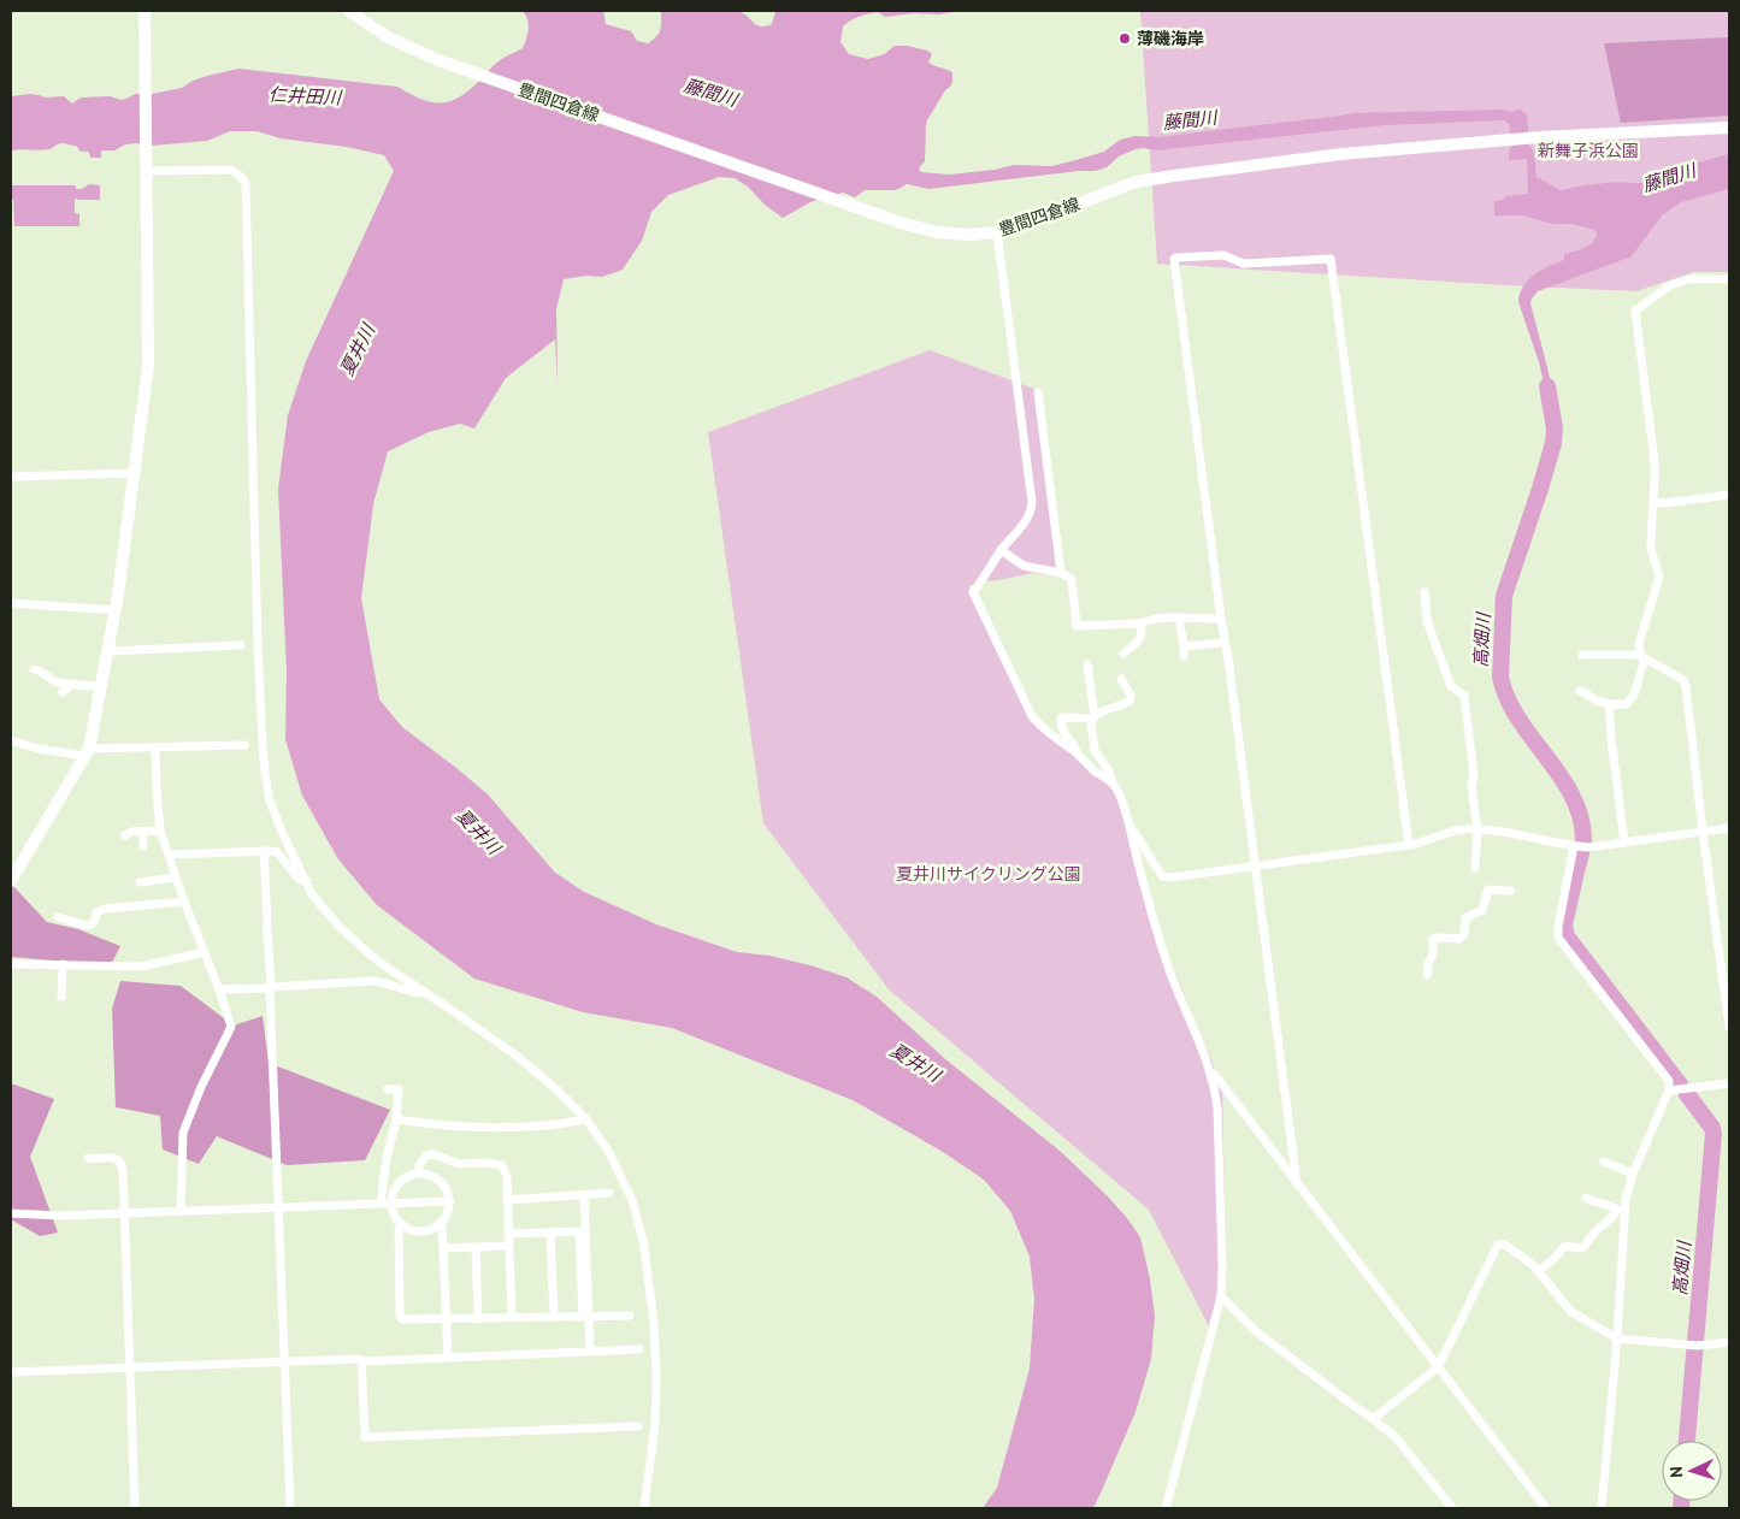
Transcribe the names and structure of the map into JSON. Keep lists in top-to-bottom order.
{
  "streets": {
    "main road": ["豊間四倉線"]
  },
  "water": [
    "藤間川",
    "仁井田川",
    "夏井川",
    "高畑川"
  ],
  "parks": ["新舞子浜公園", "夏井川サイクリング公園"],
  "places": ["薄磯海岸"],
  "north": "left"
}
